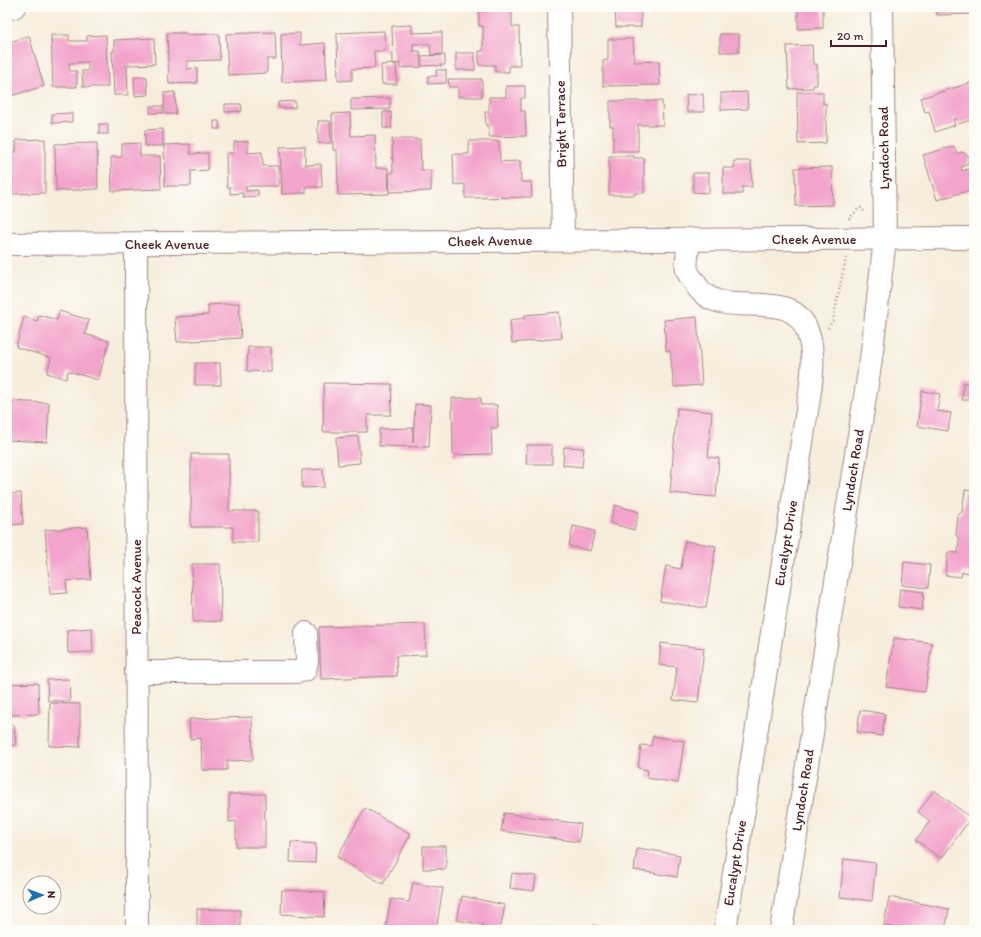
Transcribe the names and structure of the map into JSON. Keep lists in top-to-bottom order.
{
  "streets": {
    "street": [
      "Bright Terrace",
      "Lyndoch Road",
      "Cheek Avenue",
      "Eucalypt Drive",
      "Peacock Avenue"
    ]
  },
  "crossings": [
    ["Bright Terrace", "Cheek Avenue"],
    ["Lyndoch Road", "Cheek Avenue"],
    ["Cheek Avenue", "Eucalypt Drive"],
    ["Cheek Avenue", "Peacock Avenue"]
  ],
  "scale_bar": "20 m",
  "north": "right"
}
